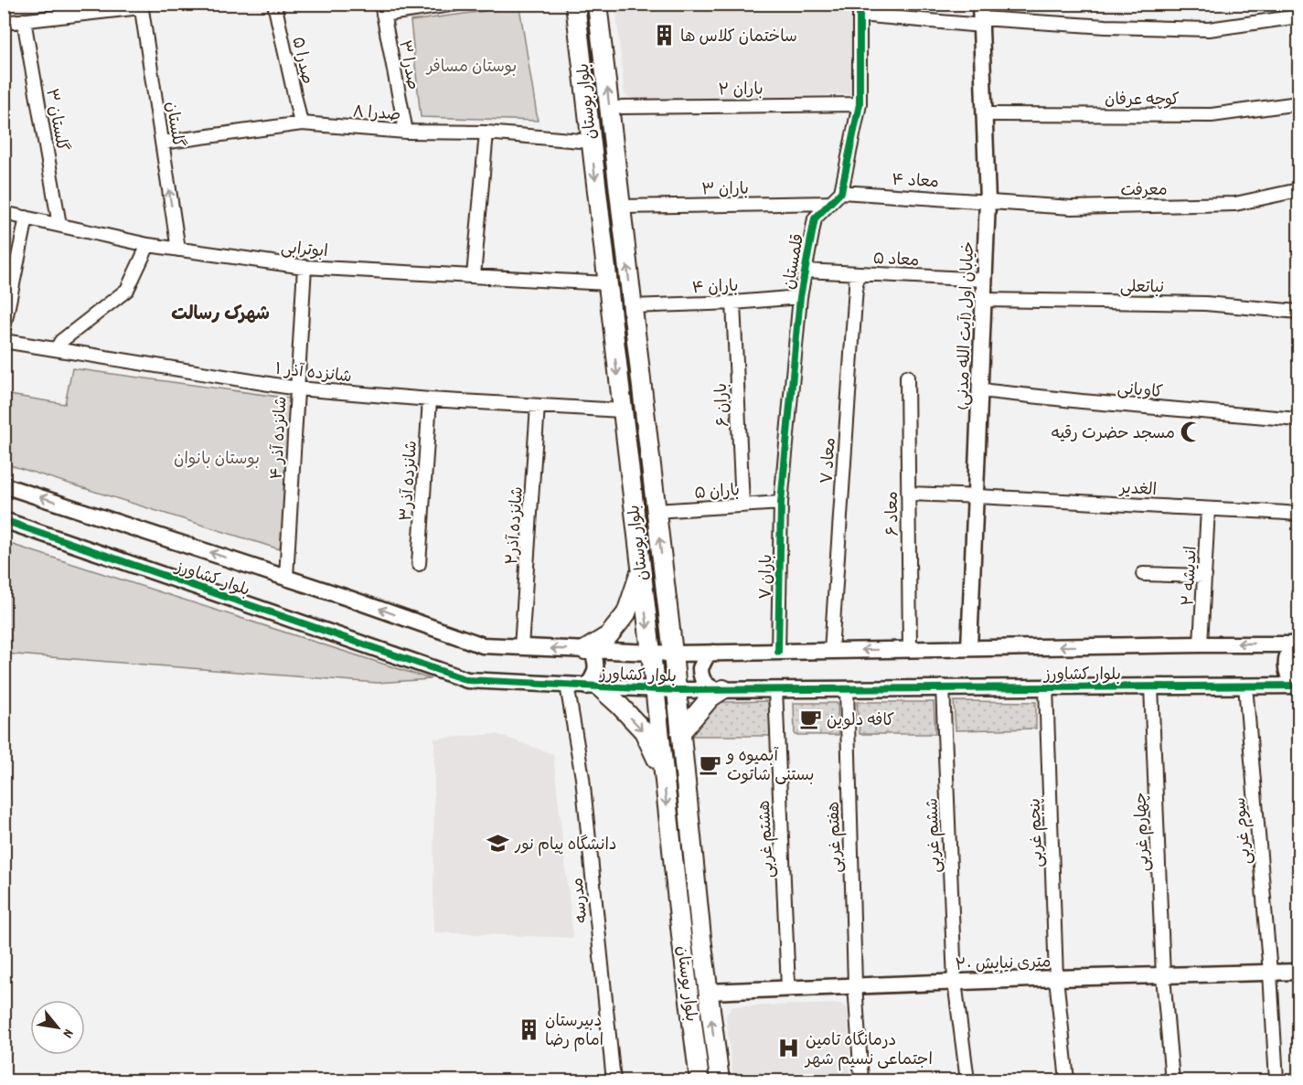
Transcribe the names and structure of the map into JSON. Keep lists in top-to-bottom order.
{
  "streets": {
    "main road": ["بلوار بوستان"],
    "street": [
      "صدرا ۵",
      "صدرا ۳",
      "باران ۲",
      "کوچه عرفان",
      "صدرا ۸",
      "گلستان ۳",
      "گلستان",
      "معاد ۴",
      "باران ۳",
      "معرفت",
      "ابوترابی",
      "معاد ۵",
      "قلمستان",
      "باران ۴",
      "نباتعلی",
      "خیابان اول (آیت الله مدنی)",
      "شانزده آذر ۱",
      "کاویانی",
      "باران ۶",
      "شانزده آذر ۴",
      "معاد ۷",
      "شانزده آذر۳",
      "الغدیر",
      "باران ۵",
      "معاد ۶",
      "شانزده آذر۲",
      "اندیشه ۲",
      "باران ۷",
      "بلوار کشاورز",
      "سوم غربی",
      "چهارم غربی",
      "پنجم غربی",
      "ششم غربی",
      "هفتم غربی",
      "هشتم غربی",
      "مدرسه",
      "۲۰ متری نیایش"
    ]
  },
  "crossings": [
    ["صدرا ۵", "صدرا ۸"],
    ["صدرا ۳", "صدرا ۸"],
    ["کوچه عرفان", "خیابان اول (آیت الله مدنی)"],
    ["بلوار بوستان", "صدرا ۸"],
    ["بلوار بوستان", "باران ۳"],
    ["بلوار بوستان", "ابوترابی"],
    ["بلوار بوستان", "باران ۴"],
    ["بلوار بوستان", "شانزده آذر ۱"],
    ["بلوار بوستان", "باران ۵"],
    ["بلوار بوستان", "بلوار کشاورز"],
    ["بلوار بوستان", "۲۰ متری نیایش"],
    ["صدرا ۸", "گلستان"],
    ["گلستان ۳", "ابوترابی"],
    ["گلستان", "ابوترابی"],
    ["معاد ۴", "معرفت"],
    ["معاد ۴", "قلمستان"],
    ["معاد ۴", "خیابان اول (آیت الله مدنی)"],
    ["باران ۳", "قلمستان"],
    ["معرفت", "خیابان اول (آیت الله مدنی)"],
    ["ابوترابی", "شانزده آذر ۴"],
    ["معاد ۵", "قلمستان"],
    ["معاد ۵", "خیابان اول (آیت الله مدنی)"],
    ["معاد ۵", "معاد ۷"],
    ["قلمستان", "باران ۴"],
    ["قلمستان", "باران ۵"],
    ["قلمستان", "باران ۷"],
    ["باران ۴", "باران ۶"],
    ["نباتعلی", "خیابان اول (آیت الله مدنی)"],
    ["خیابان اول (آیت الله مدنی)", "کاویانی"],
    ["خیابان اول (آیت الله مدنی)", "الغدیر"],
    ["خیابان اول (آیت الله مدنی)", "بلوار کشاورز"],
    ["شانزده آذر ۱", "شانزده آذر ۴"],
    ["شانزده آذر ۱", "شانزده آذر۳"],
    ["شانزده آذر ۱", "شانزده آذر۲"],
    ["باران ۶", "باران ۵"],
    ["شانزده آذر ۴", "بلوار کشاورز"],
    ["معاد ۷", "بلوار کشاورز"],
    ["الغدیر", "معاد ۶"],
    ["الغدیر", "اندیشه ۲"],
    ["باران ۵", "باران ۷"],
    ["معاد ۶", "بلوار کشاورز"],
    ["شانزده آذر۲", "بلوار کشاورز"],
    ["اندیشه ۲", "بلوار کشاورز"],
    ["باران ۷", "بلوار کشاورز"],
    ["بلوار کشاورز", "سوم غربی"],
    ["بلوار کشاورز", "چهارم غربی"],
    ["بلوار کشاورز", "پنجم غربی"],
    ["بلوار کشاورز", "ششم غربی"],
    ["بلوار کشاورز", "هفتم غربی"],
    ["بلوار کشاورز", "هشتم غربی"],
    ["بلوار کشاورز", "مدرسه"],
    ["سوم غربی", "۲۰ متری نیایش"],
    ["چهارم غربی", "۲۰ متری نیایش"],
    ["پنجم غربی", "۲۰ متری نیایش"],
    ["ششم غربی", "۲۰ متری نیایش"],
    ["هفتم غربی", "۲۰ متری نیایش"],
    ["هشتم غربی", "۲۰ متری نیایش"]
  ],
  "one_way": ["گلستان"],
  "districts": ["شهرک رسالت"],
  "parks": ["بوستان مسافر", "بوستان بانوان"],
  "places": {
    "building": ["ساختمان کلاس ها", "دبیرستان امام رضا"],
    "mosque": ["مسجد حضرت رقیه"],
    "cafe": ["کافه دلوین", "آبمیوه و بستنی شاتوت"],
    "school or university": ["دانشگاه پیام نور"],
    "hospital": ["درمانگاه تامین اجتماعی نسیم شهر"]
  },
  "north": "bottom right"
}
